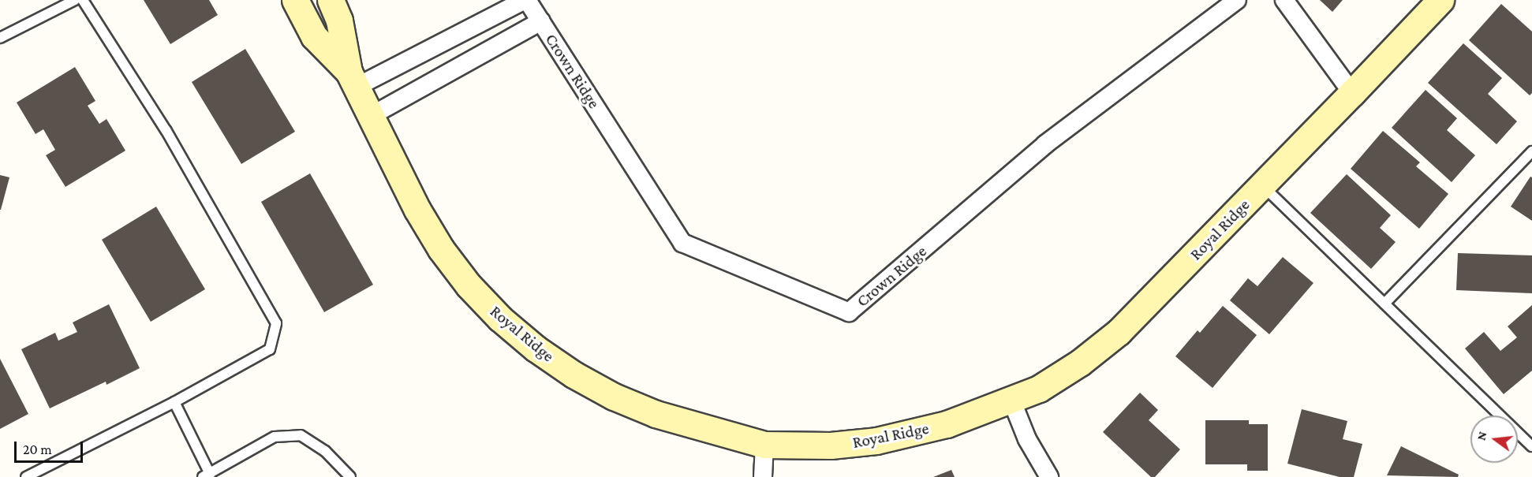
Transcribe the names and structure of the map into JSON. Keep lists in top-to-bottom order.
{
  "streets": {
    "street": ["Crown Ridge", "Royal Ridge"]
  },
  "crossings": [
    ["Crown Ridge", "Royal Ridge"]
  ],
  "scale_bar": "20 m",
  "north": "left"
}
